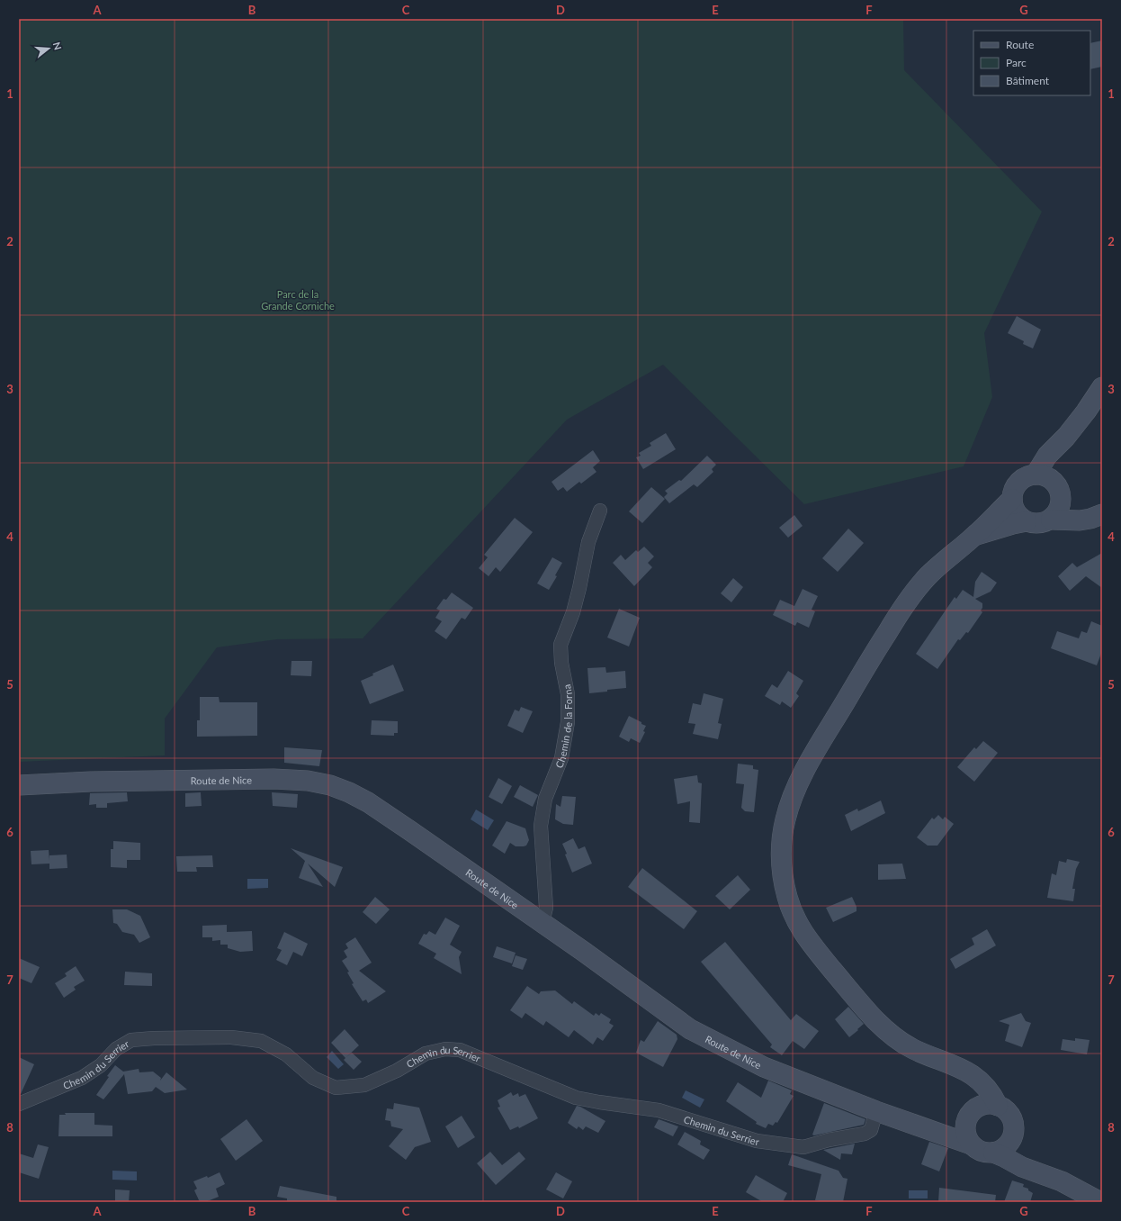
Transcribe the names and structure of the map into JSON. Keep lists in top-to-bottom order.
{
  "streets": {
    "main road": ["Route de Nice"],
    "street": ["Chemin de la Forna", "Chemin du Serrier"]
  },
  "crossings": [
    ["Chemin de la Forna", "Route de Nice"],
    ["Route de Nice", "Chemin du Serrier"]
  ],
  "parks": ["Parc de la Grande Corniche"],
  "legend": ["Route", "Parc", "Bâtiment"],
  "north": "right",
  "grid": {
    "columns": [
      "A",
      "B",
      "C",
      "D",
      "E",
      "F",
      "G"
    ],
    "rows": [
      "1",
      "2",
      "3",
      "4",
      "5",
      "6",
      "7",
      "8"
    ]
  }
}
